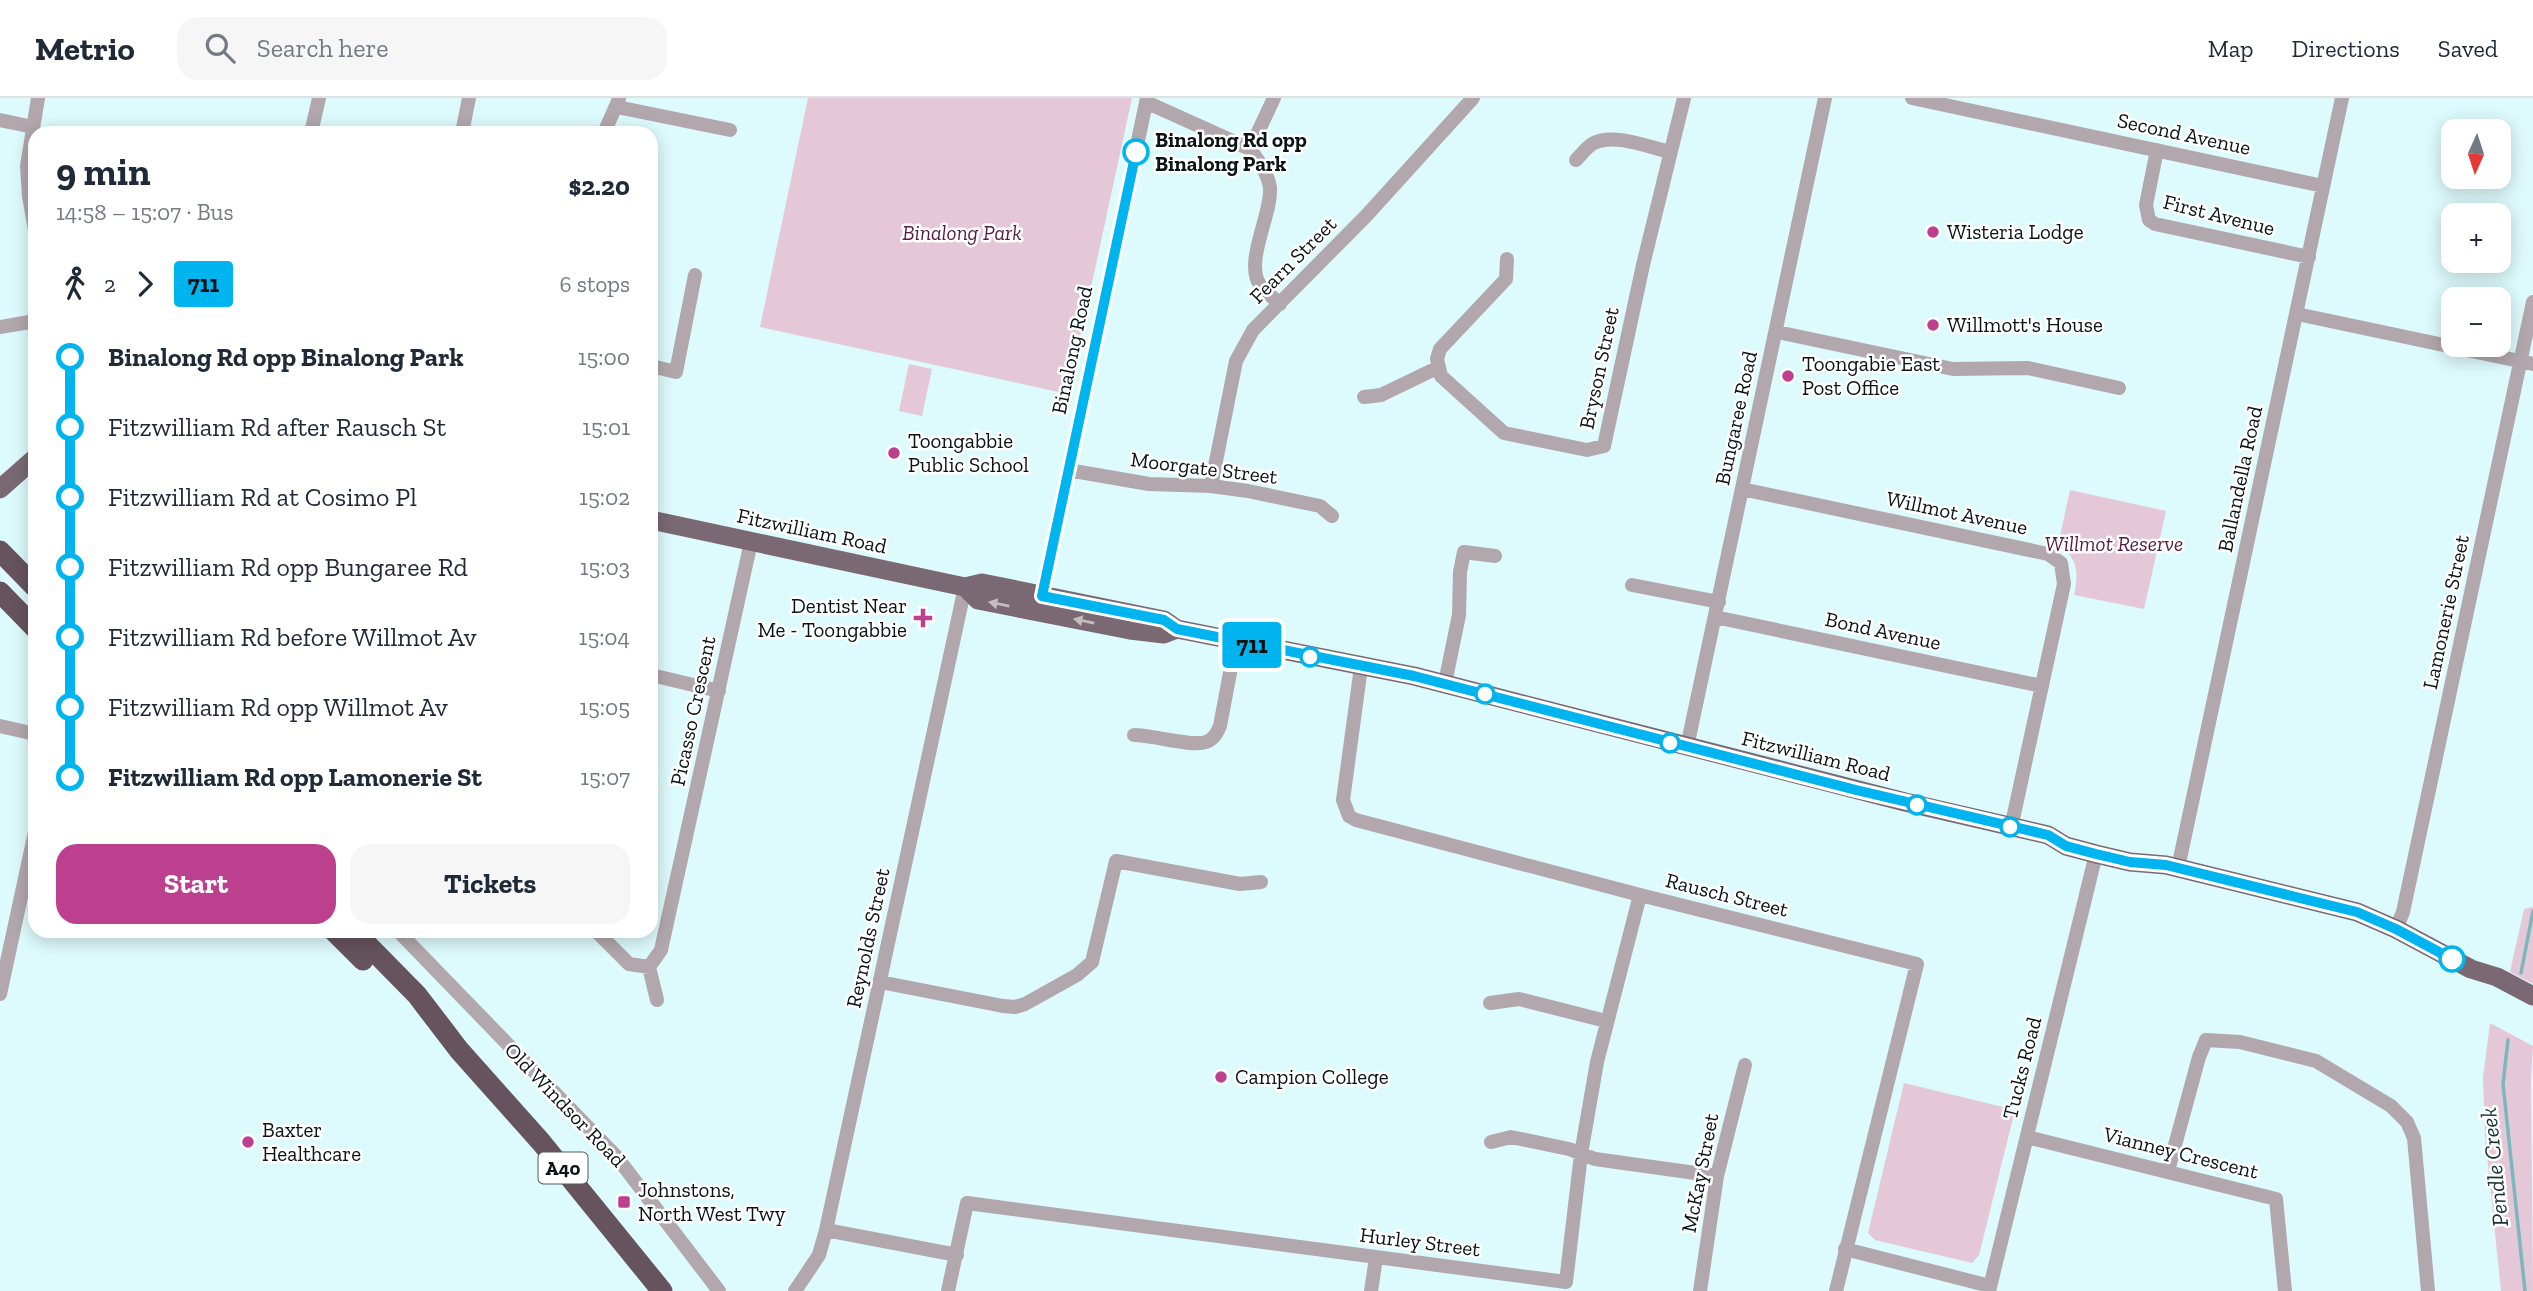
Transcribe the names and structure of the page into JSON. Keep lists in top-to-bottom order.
{
  "streets": {
    "highway": ["Old Windsor Road", "A40"],
    "main road": ["Fitzwilliam Road"],
    "street": [
      "Second Avenue",
      "First Avenue",
      "Fearn Street",
      "Binalong Road",
      "Bryson Street",
      "Bungaree Road",
      "Moorgate Street",
      "Ballandella Road",
      "Willmot Avenue",
      "Lamonerie Street",
      "Bond Avenue",
      "Picasso Crescent",
      "Rausch Street",
      "Reynolds Street",
      "Tucks Road",
      "Vianney Crescent",
      "McKay Street",
      "Hurley Street"
    ]
  },
  "crossings": [
    ["Second Avenue", "First Avenue"],
    ["Second Avenue", "Ballandella Road"],
    ["First Avenue", "Ballandella Road"],
    ["Fearn Street", "Moorgate Street"],
    ["Binalong Road", "Moorgate Street"],
    ["Binalong Road", "Fitzwilliam Road"],
    ["Bungaree Road", "Willmot Avenue"],
    ["Bungaree Road", "Fitzwilliam Road"],
    ["Bungaree Road", "Bond Avenue"],
    ["Ballandella Road", "Fitzwilliam Road"],
    ["Willmot Avenue", "Fitzwilliam Road"],
    ["Willmot Avenue", "Bond Avenue"],
    ["Fitzwilliam Road", "Lamonerie Street"],
    ["Fitzwilliam Road", "Picasso Crescent"],
    ["Fitzwilliam Road", "Rausch Street"],
    ["Fitzwilliam Road", "Reynolds Street"],
    ["Fitzwilliam Road", "Tucks Road"],
    ["Rausch Street", "Hurley Street"],
    ["Tucks Road", "Vianney Crescent"]
  ],
  "water": ["Pendle Creek"],
  "parks": ["Binalong Park", "Willmot Reserve"],
  "places": {
    "other": [
      "Binalong Rd opp Binalong Park",
      "Wisteria Lodge",
      "Willmott's House",
      "Toongabie East Post Office",
      "Toongabbie Public School",
      "Campion College",
      "Baxter Healthcare"
    ],
    "health": ["Dentist Near Me - Toongabbie"],
    "transit": ["Johnstons, North West Twy"]
  },
  "lines": ["bus line 711"],
  "north": "bottom",
  "page": {
    "header": "Metrio",
    "search": "Search here",
    "nav": ["Map", "Directions", "Saved"],
    "on_map": "711",
    "map_buttons": ["+", "−"],
    "heading": ["9 min", "14:58 – 15:07 · Bus", "$2.20"],
    "legs": ["2", "711", "6 stops"],
    "list": [
      {
        "name": "Binalong Rd opp Binalong Park",
        "value": "15:00"
      },
      {
        "name": "Fitzwilliam Rd after Rausch St",
        "value": "15:01"
      },
      {
        "name": "Fitzwilliam Rd at Cosimo Pl",
        "value": "15:02"
      },
      {
        "name": "Fitzwilliam Rd opp Bungaree Rd",
        "value": "15:03"
      },
      {
        "name": "Fitzwilliam Rd before Willmot Av",
        "value": "15:04"
      },
      {
        "name": "Fitzwilliam Rd opp Willmot Av",
        "value": "15:05"
      },
      {
        "name": "Fitzwilliam Rd opp Lamonerie St",
        "value": "15:07"
      }
    ],
    "buttons": ["Start", "Tickets"]
  }
}
